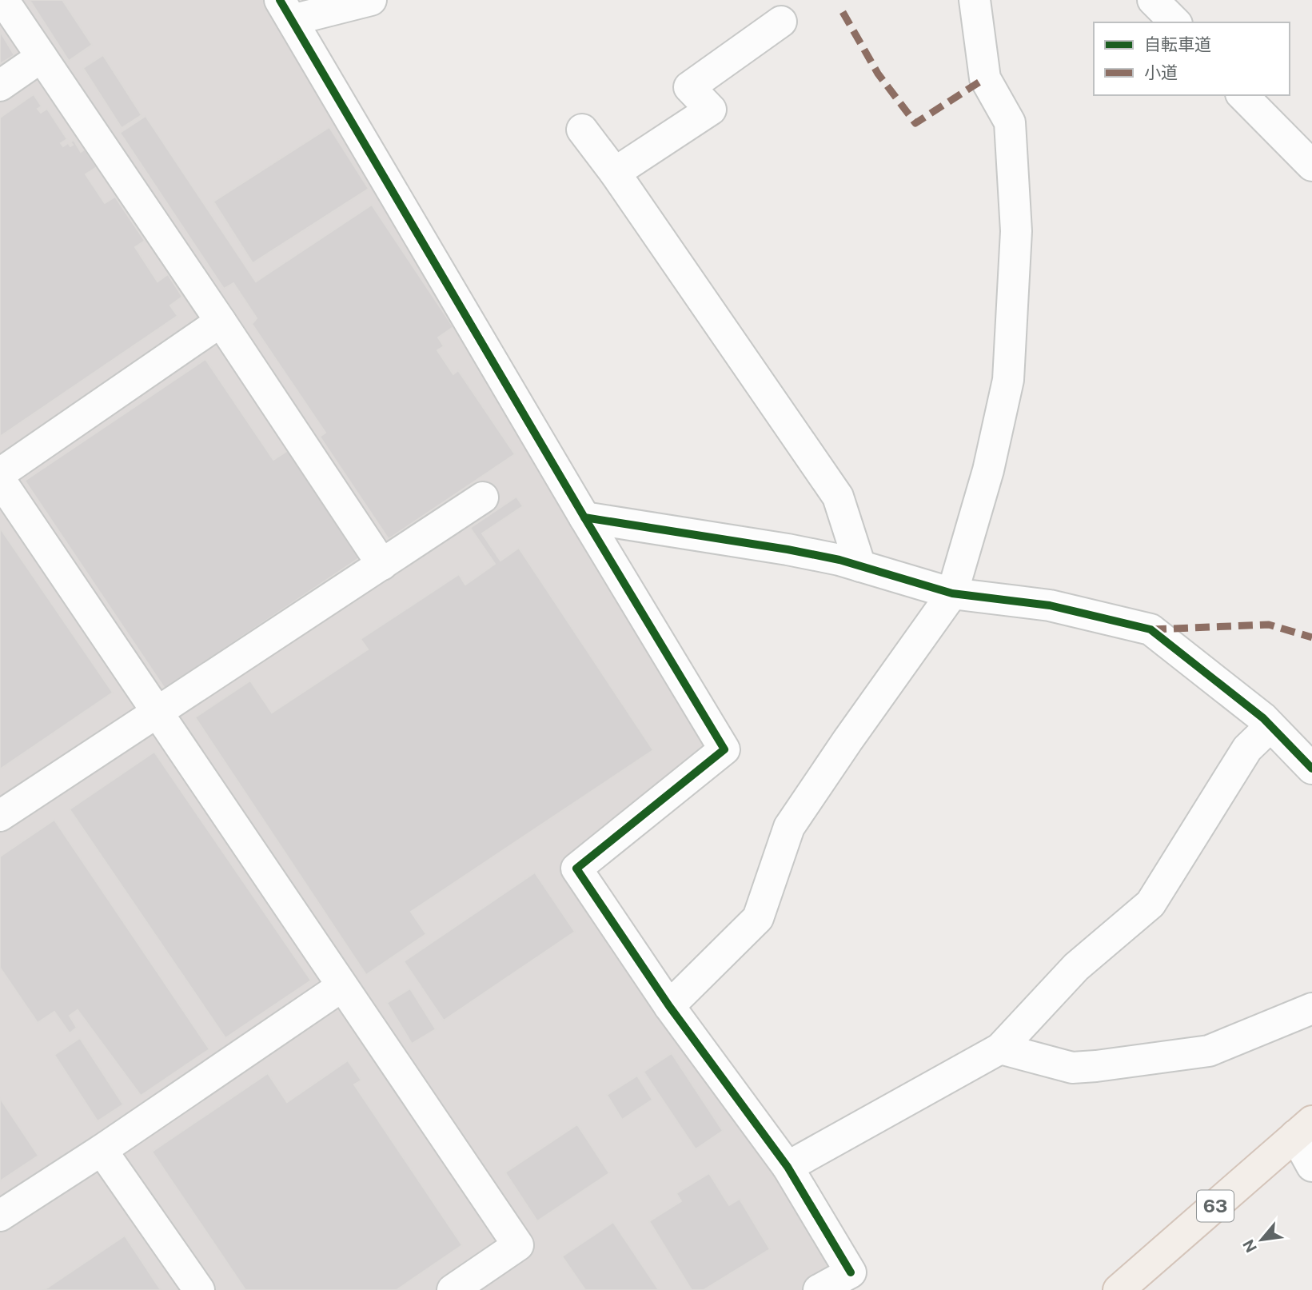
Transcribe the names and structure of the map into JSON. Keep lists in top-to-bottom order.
{
  "streets": {
    "main road": ["63"]
  },
  "legend": ["自転車道", "小道"],
  "north": "bottom left"
}
